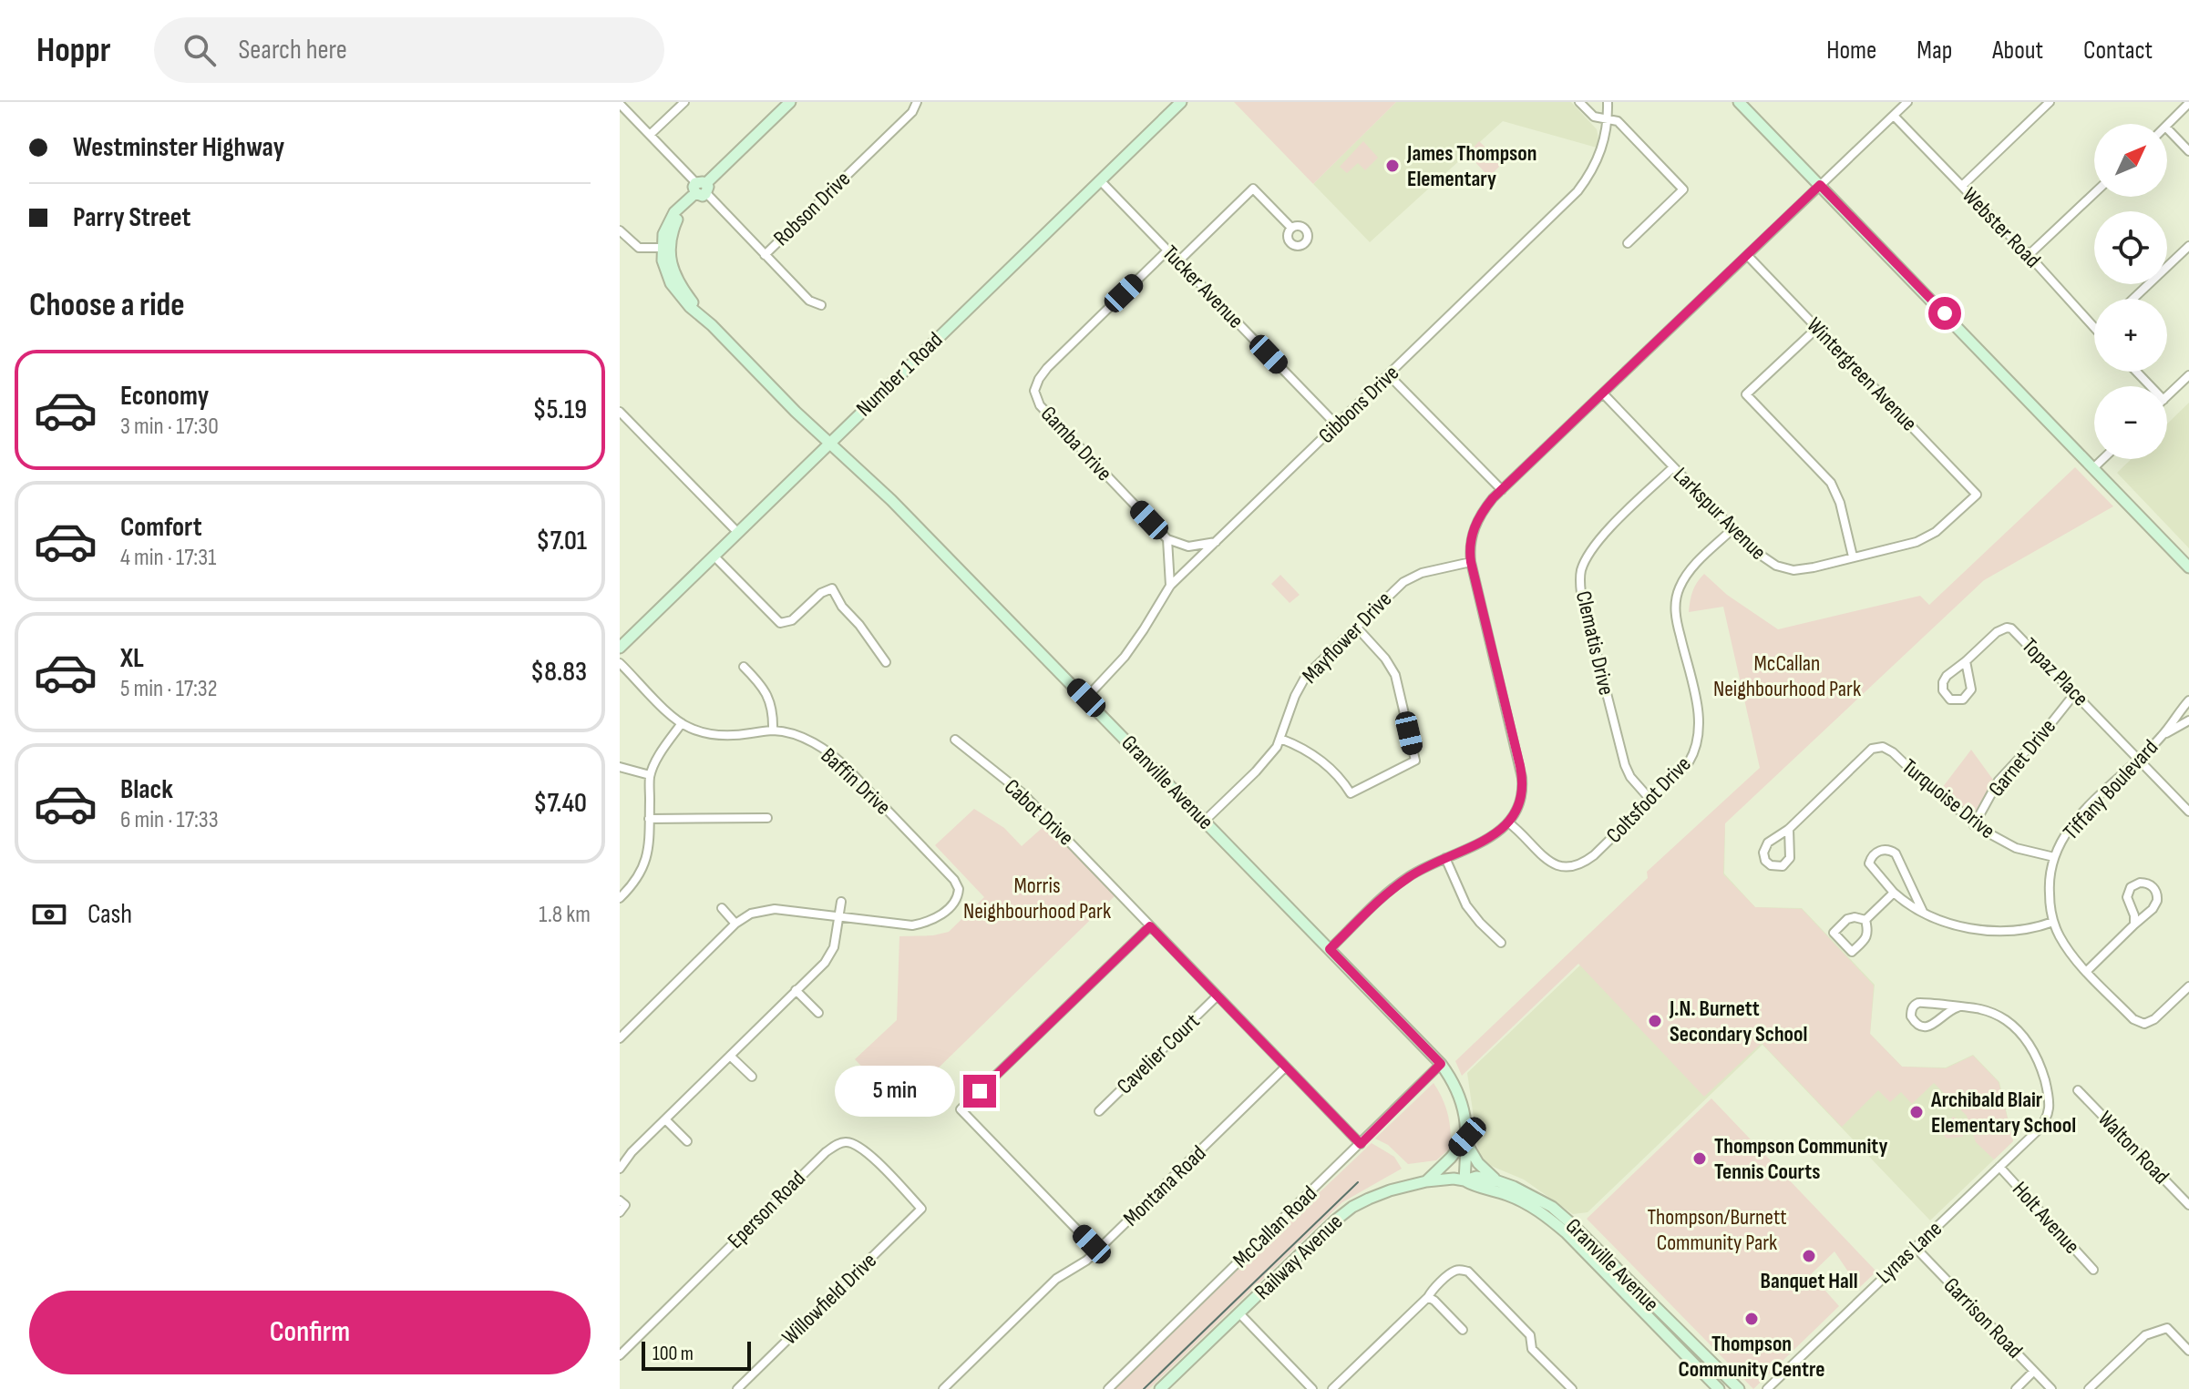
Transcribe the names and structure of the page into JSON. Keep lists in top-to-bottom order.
{
  "streets": {
    "main road": ["Number 1 Road", "Granville Avenue", "Railway Avenue"],
    "street": [
      "Robson Drive",
      "Webster Road",
      "Tucker Avenue",
      "Wintergreen Avenue",
      "Gibbons Drive",
      "Gamba Drive",
      "Larkspur Avenue",
      "Mayflower Drive",
      "Clematis Drive",
      "Topaz Place",
      "Garnet Drive",
      "Baffin Drive",
      "Tiffany Boulevard",
      "Turquoise Drive",
      "Coltsfoot Drive",
      "Cabot Drive",
      "Cavelier Court",
      "Walton Road",
      "Montana Road",
      "Eperson Road",
      "Holt Avenue",
      "McCallan Road",
      "Lynas Lane",
      "Willowfield Drive",
      "Garrison Road"
    ]
  },
  "crossings": [
    ["Tucker Avenue", "Number 1 Road"],
    ["Tucker Avenue", "Gibbons Drive"],
    ["Tucker Avenue", "Gamba Drive"],
    ["Number 1 Road", "Granville Avenue"],
    ["Wintergreen Avenue", "Larkspur Avenue"],
    ["Gibbons Drive", "Granville Avenue"],
    ["Larkspur Avenue", "Clematis Drive"],
    ["Larkspur Avenue", "Coltsfoot Drive"],
    ["Mayflower Drive", "Granville Avenue"],
    ["Clematis Drive", "Coltsfoot Drive"],
    ["Topaz Place", "Garnet Drive"],
    ["Topaz Place", "Tiffany Boulevard"],
    ["Garnet Drive", "Turquoise Drive"],
    ["Granville Avenue", "McCallan Road"],
    ["Granville Avenue", "Railway Avenue"],
    ["Tiffany Boulevard", "Turquoise Drive"],
    ["Cabot Drive", "Cavelier Court"],
    ["Cabot Drive", "Montana Road"],
    ["Cabot Drive", "McCallan Road"],
    ["Eperson Road", "Willowfield Drive"],
    ["Holt Avenue", "Lynas Lane"],
    ["Lynas Lane", "Garrison Road"]
  ],
  "parks": ["McCallan Neighbourhood Park", "Morris Neighbourhood Park", "Thompson/Burnett Community Park"],
  "places": [
    "James Thompson Elementary",
    "J.N. Burnett Secondary School",
    "Archibald Blair Elementary School",
    "Thompson Community Tennis Courts",
    "Banquet Hall",
    "Thompson Community Centre"
  ],
  "scale_bar": "100 m",
  "north": "top right",
  "page": {
    "header": "Hoppr",
    "search": "Search here",
    "nav": [
      "Home",
      "Map",
      "About",
      "Contact"
    ],
    "banner": ["Westminster Highway", "Parry Street"],
    "map_buttons": ["+", "−"],
    "heading": "Choose a ride",
    "list": [
      {
        "name": "Economy",
        "note": "3 min · 17:30",
        "value": "$5.19"
      },
      {
        "name": "Comfort",
        "note": "4 min · 17:31",
        "value": "$7.01"
      },
      {
        "name": "XL",
        "note": "5 min · 17:32",
        "value": "$8.83"
      },
      {
        "name": "Black",
        "note": "6 min · 17:33",
        "value": "$7.40"
      }
    ],
    "pay": ["Cash", "1.8 km"],
    "bubble": "5 min",
    "buttons": "Confirm",
    "scale": "100 m"
  }
}
